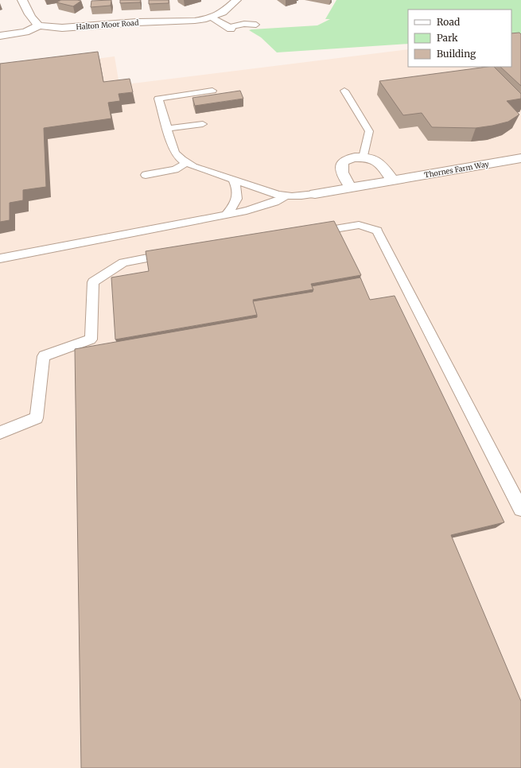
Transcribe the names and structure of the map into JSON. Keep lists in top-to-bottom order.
{
  "streets": {
    "street": ["Halton Moor Road", "Thornes Farm Way"]
  },
  "legend": ["Road", "Park", "Building"]
}
